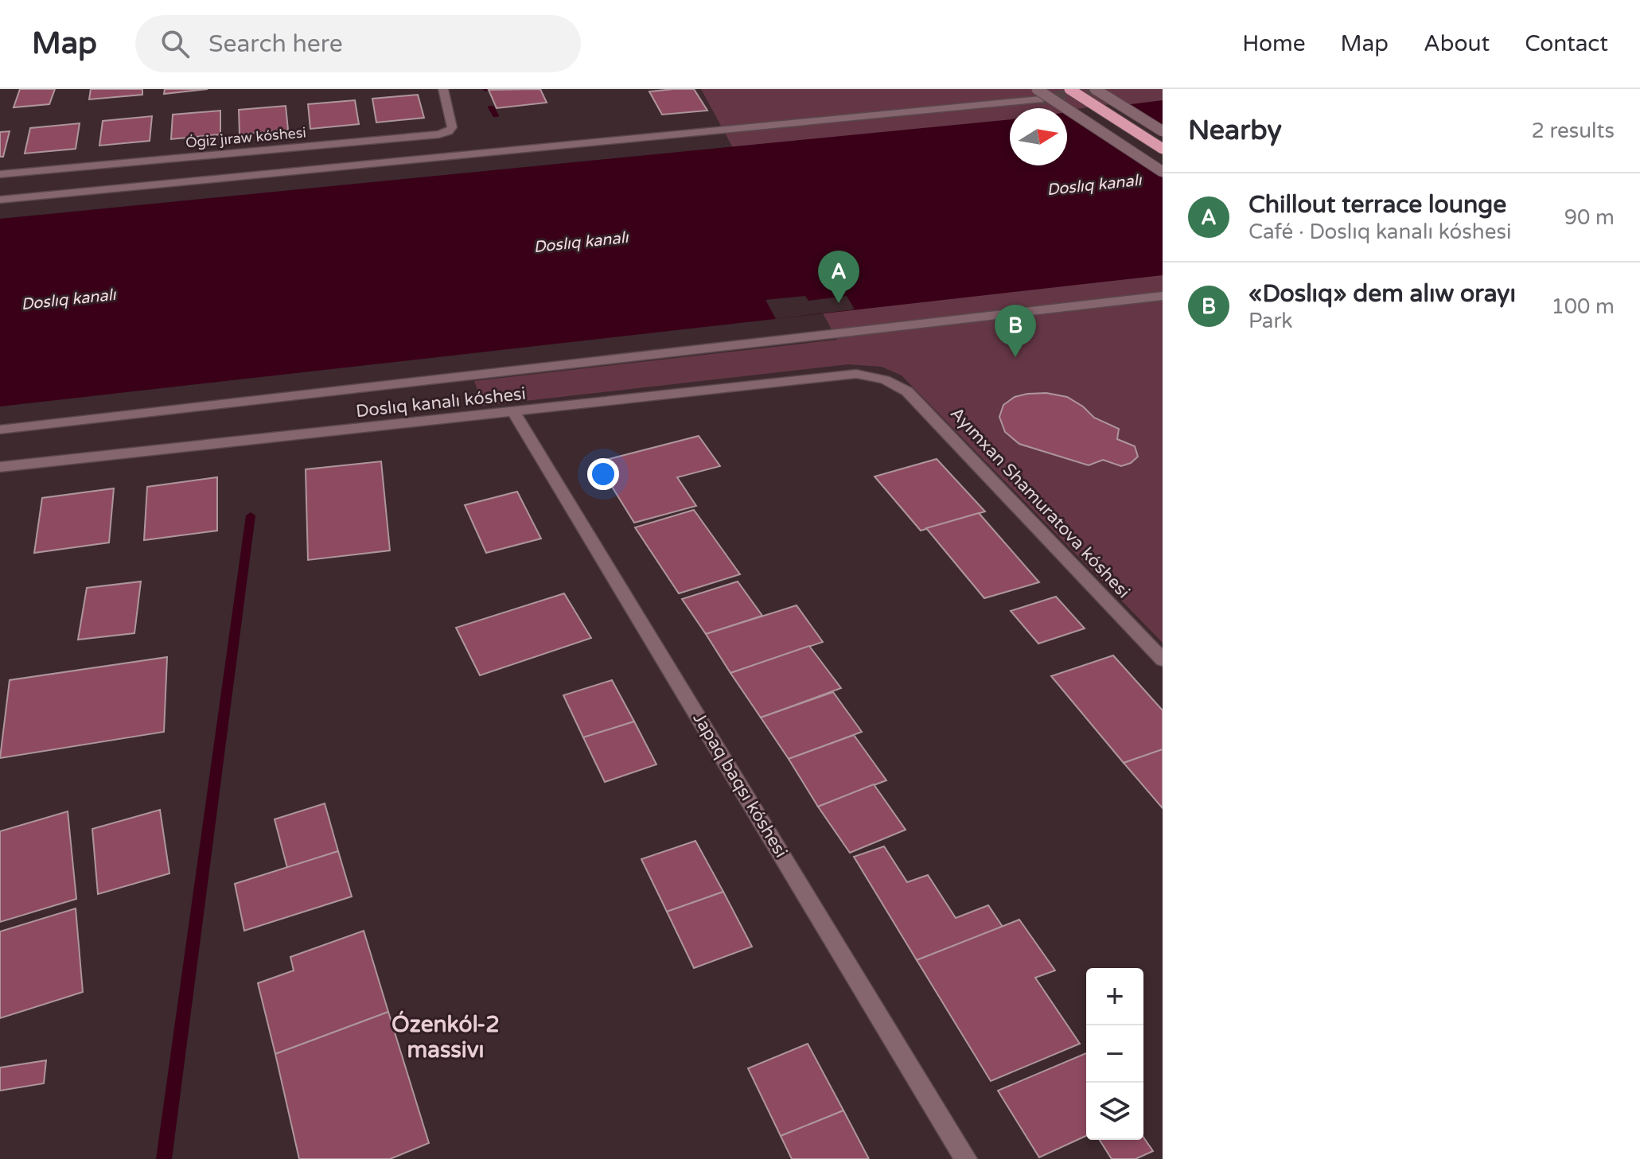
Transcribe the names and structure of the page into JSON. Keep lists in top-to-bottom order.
{
  "streets": {
    "street": [
      "Ógiz jıraw kóshesi",
      "Doslıq kanalı kóshesi",
      "Ayımxan Shamuratova kóshesi",
      "Japaq baqsı kóshesi"
    ]
  },
  "crossings": [
    ["Doslıq kanalı kóshesi", "Ayımxan Shamuratova kóshesi"],
    ["Doslıq kanalı kóshesi", "Japaq baqsı kóshesi"]
  ],
  "districts": ["Ózenkól-2 massivı"],
  "water": ["Doslıq kanalı"],
  "north": "right",
  "page": {
    "header": "Map",
    "search": "Search here",
    "nav": [
      "Home",
      "Map",
      "About",
      "Contact"
    ],
    "heading": ["Nearby", "2 results"],
    "list": [
      {
        "mark": "A",
        "name": "Chillout terrace lounge",
        "note": "Café · Doslıq kanalı kóshesi",
        "value": "90 m"
      },
      {
        "mark": "B",
        "name": "«Doslıq» dem alıw orayı",
        "note": "Park",
        "value": "100 m"
      }
    ],
    "pins": ["A", "B"],
    "map_buttons": ["+", "−"]
  }
}
